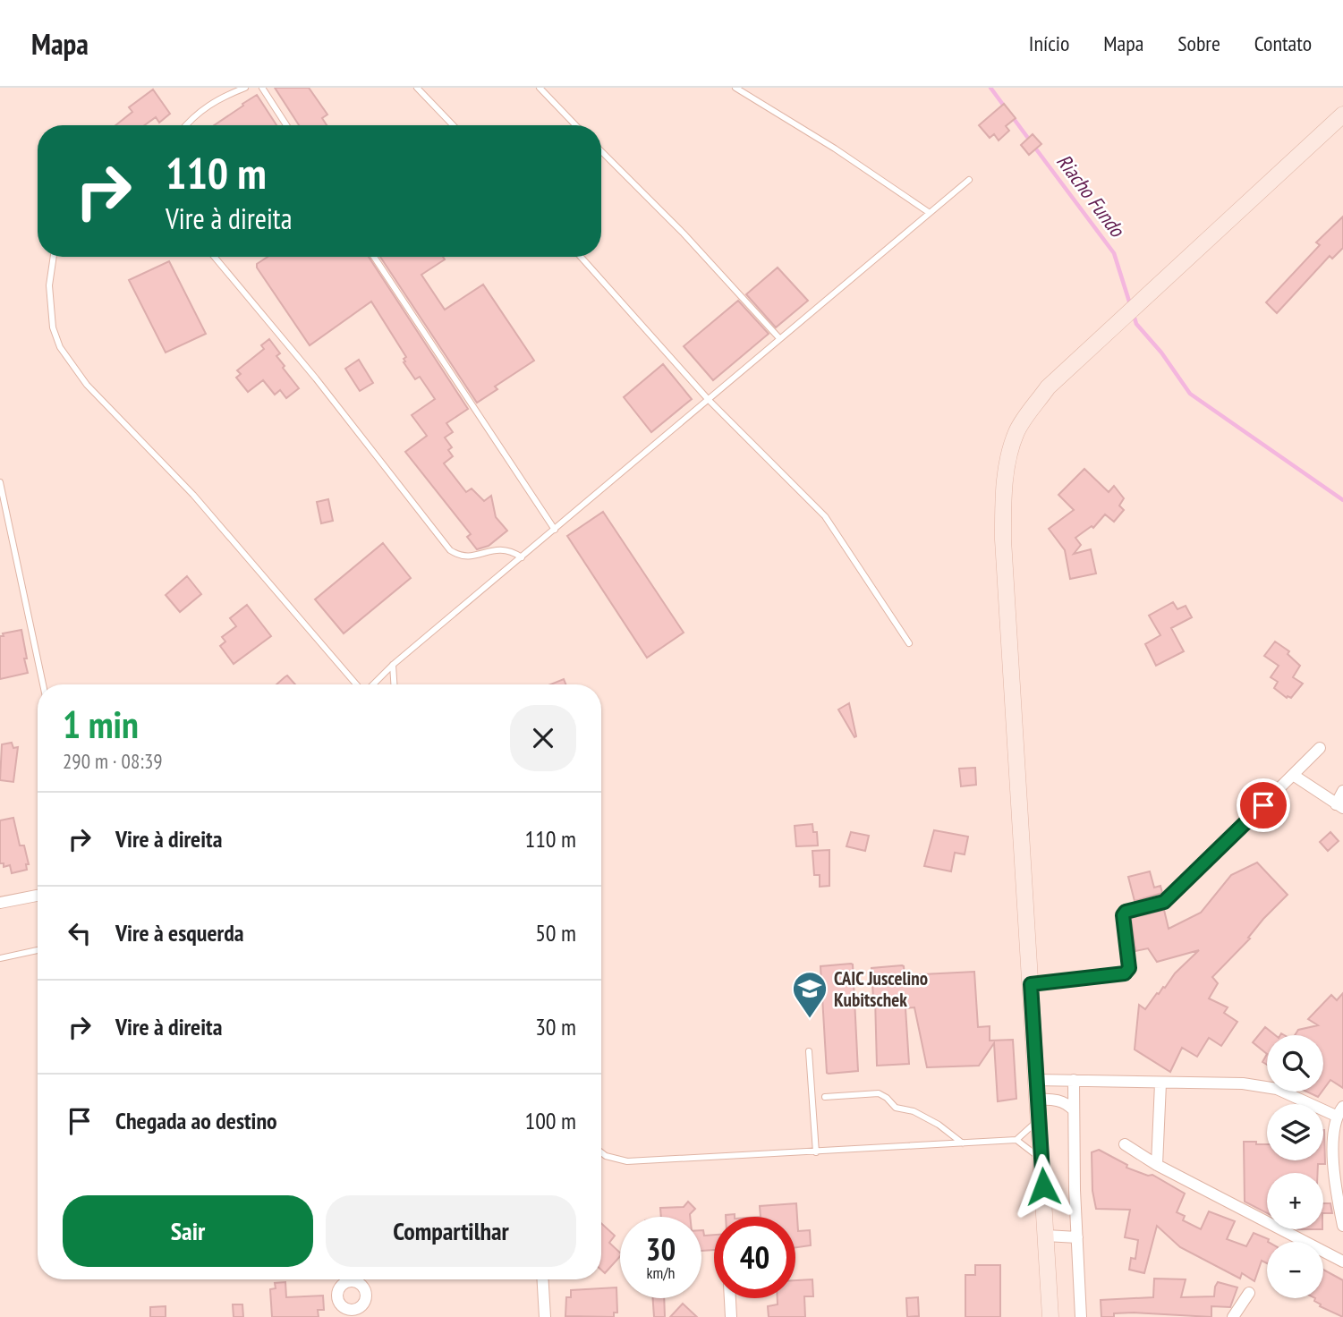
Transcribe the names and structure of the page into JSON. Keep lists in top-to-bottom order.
{
  "water": ["Riacho Fundo"],
  "places": {
    "school or university": ["CAIC Juscelino Kubitschek"]
  },
  "page": {
    "header": "Mapa",
    "nav": [
      "Início",
      "Mapa",
      "Sobre",
      "Contato"
    ],
    "turn": ["110 m", "Vire à direita"],
    "heading": ["1 min", "290 m · 08:39"],
    "list": [
      {
        "name": "Vire à direita",
        "value": "110 m"
      },
      {
        "name": "Vire à esquerda",
        "value": "50 m"
      },
      {
        "name": "Vire à direita",
        "value": "30 m"
      },
      {
        "name": "Chegada ao destino",
        "value": "100 m"
      }
    ],
    "map_buttons": ["+", "−"],
    "buttons": ["Sair", "Compartilhar"],
    "speed": "30 km/h",
    "limit": "40"
  }
}
